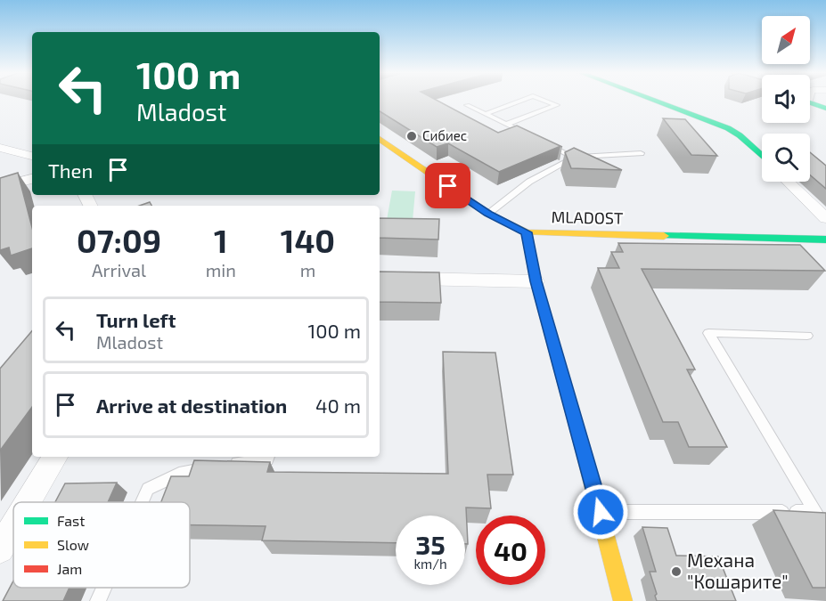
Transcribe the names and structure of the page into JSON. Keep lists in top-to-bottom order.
{
  "streets": {
    "street": ["MLADOST"]
  },
  "places": ["Сибиес", "Механа \"Кошарите\""],
  "legend": ["Fast", "Slow", "Jam"],
  "north": "top right",
  "page": {
    "turn": ["100 m", "Mladost"],
    "then": "Then",
    "eta": [
      "07:09",
      "Arrival",
      "1",
      "min",
      "140",
      "m"
    ],
    "list": [
      {
        "name": "Turn left",
        "note": "Mladost",
        "value": "100 m"
      },
      {
        "name": "Arrive at destination",
        "value": "40 m"
      }
    ],
    "speed": "35 km/h",
    "limit": "40"
  }
}
